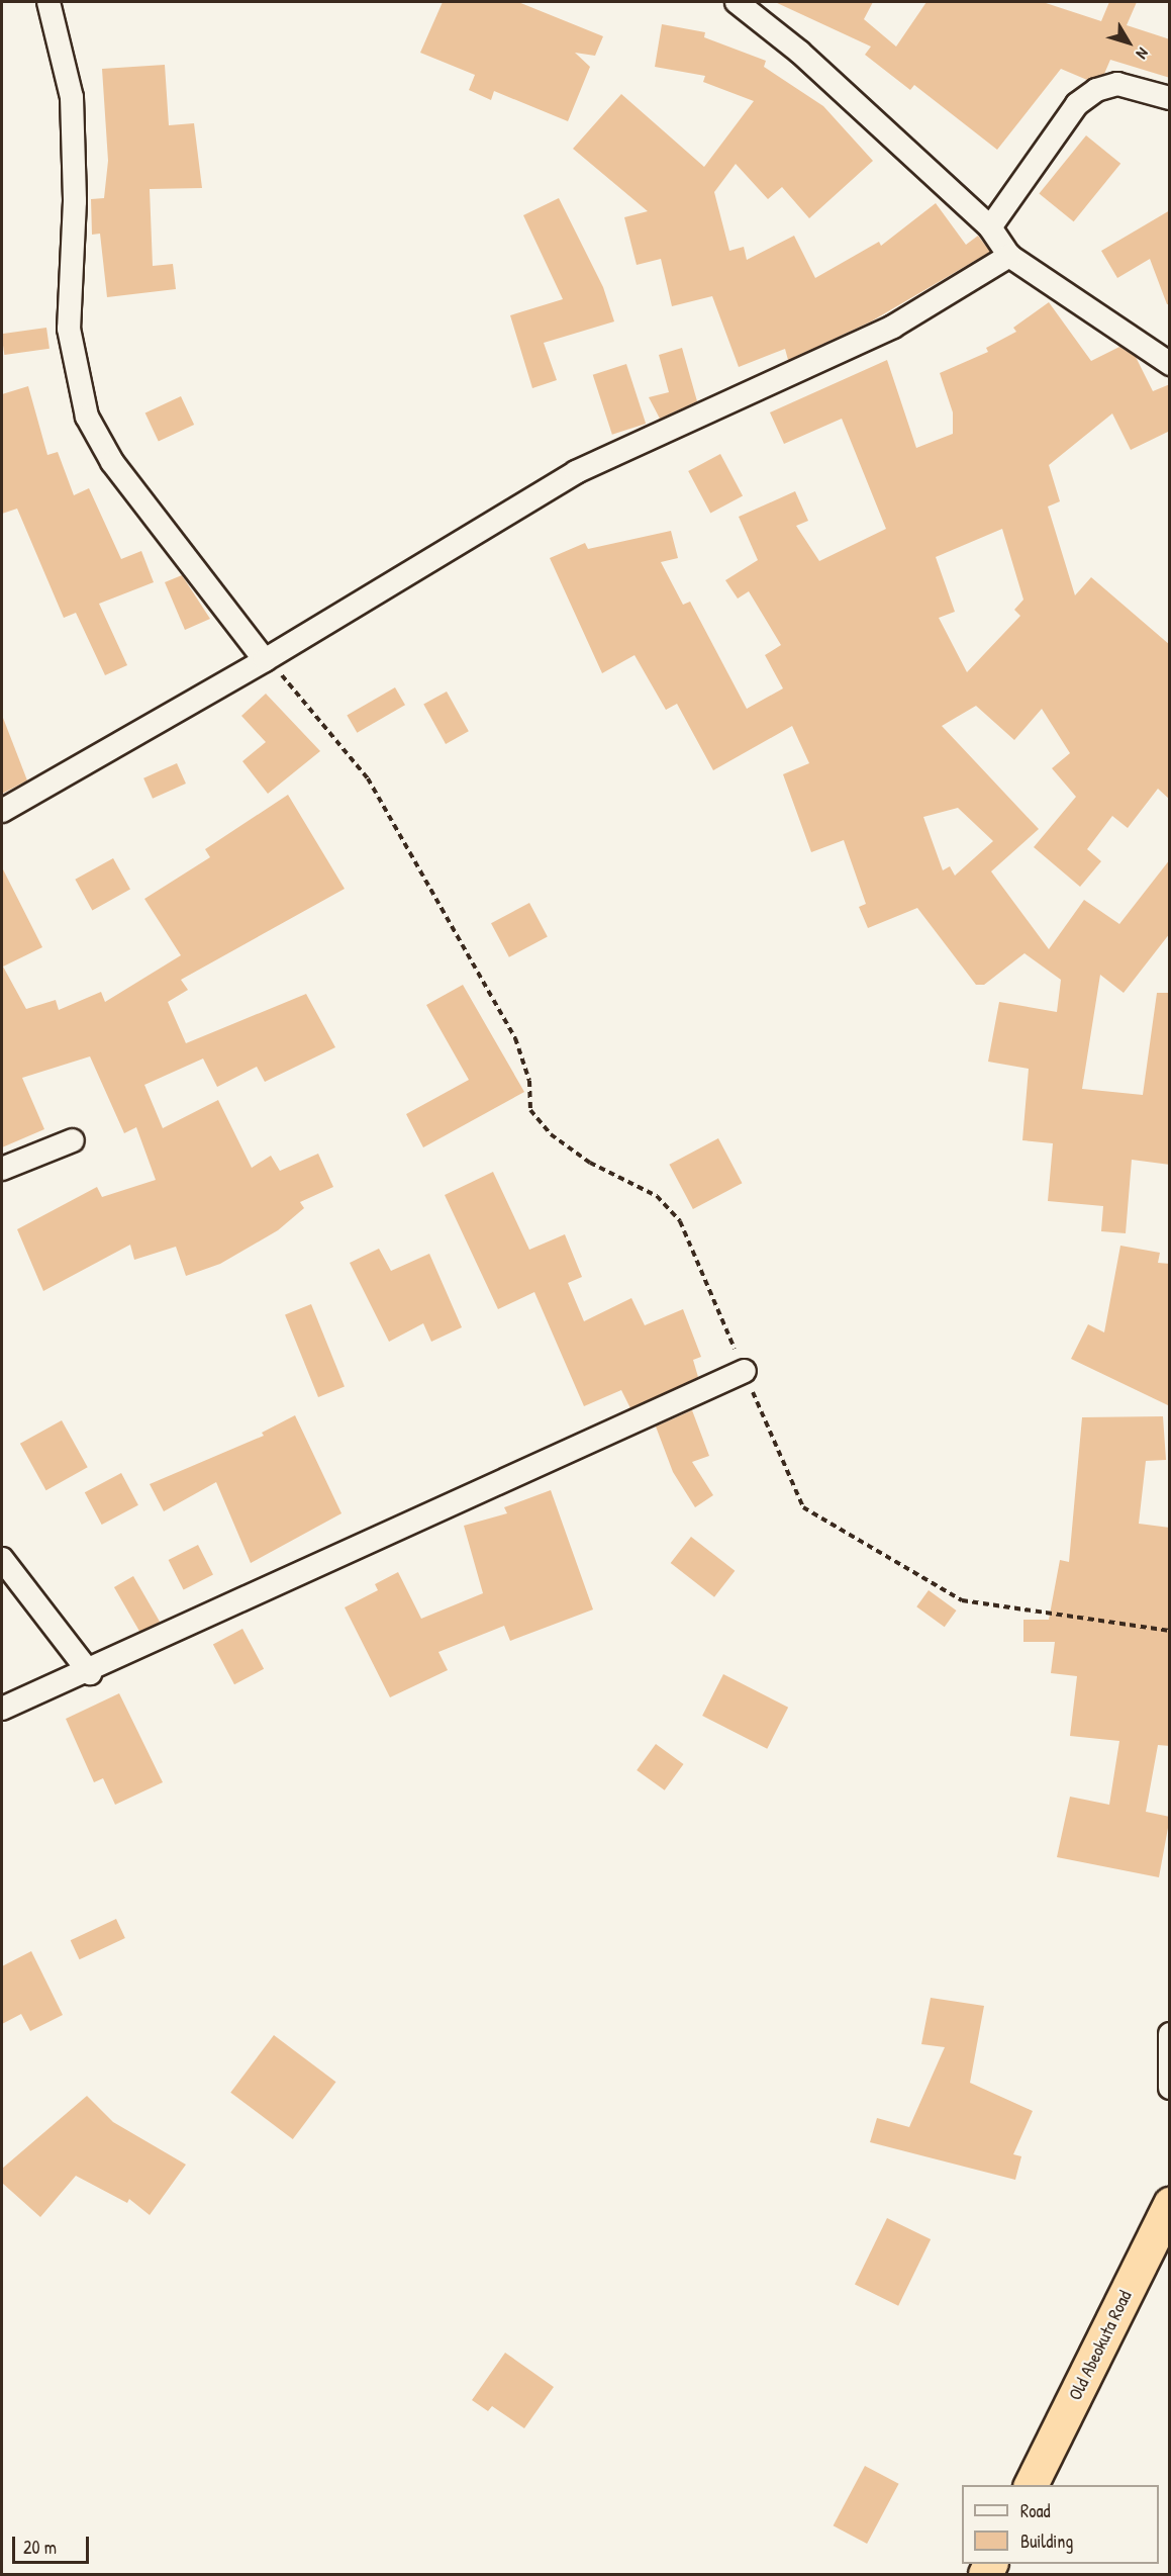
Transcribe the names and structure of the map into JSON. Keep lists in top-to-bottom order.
{
  "streets": {
    "highway": ["Old Abeokuta Road"]
  },
  "legend": ["Road", "Building"],
  "scale_bar": "20 m",
  "north": "bottom right"
}
